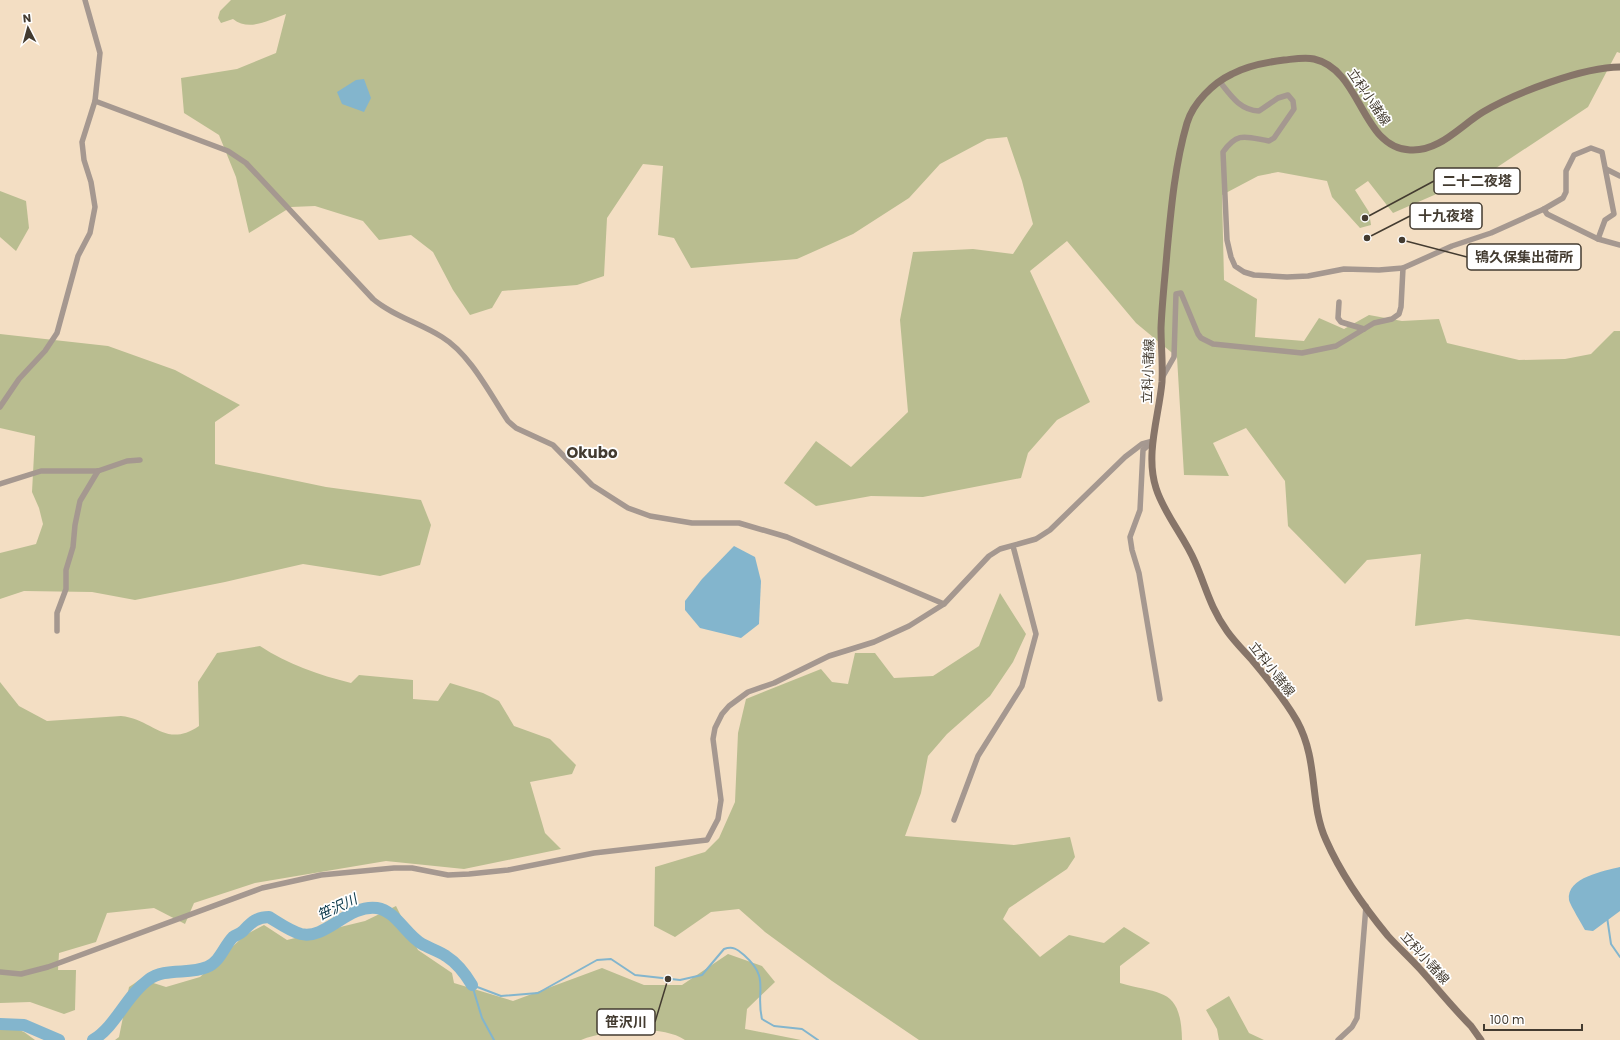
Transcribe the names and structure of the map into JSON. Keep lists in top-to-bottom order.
{
  "streets": {
    "main road": ["立科小諸線"]
  },
  "districts": ["Okubo"],
  "water": ["笹沢川"],
  "places": [
    "二十二夜塔",
    "十九夜塔",
    "鴇久保集出荷所",
    "笹沢川"
  ],
  "scale_bar": "100 m",
  "north": "top"
}
